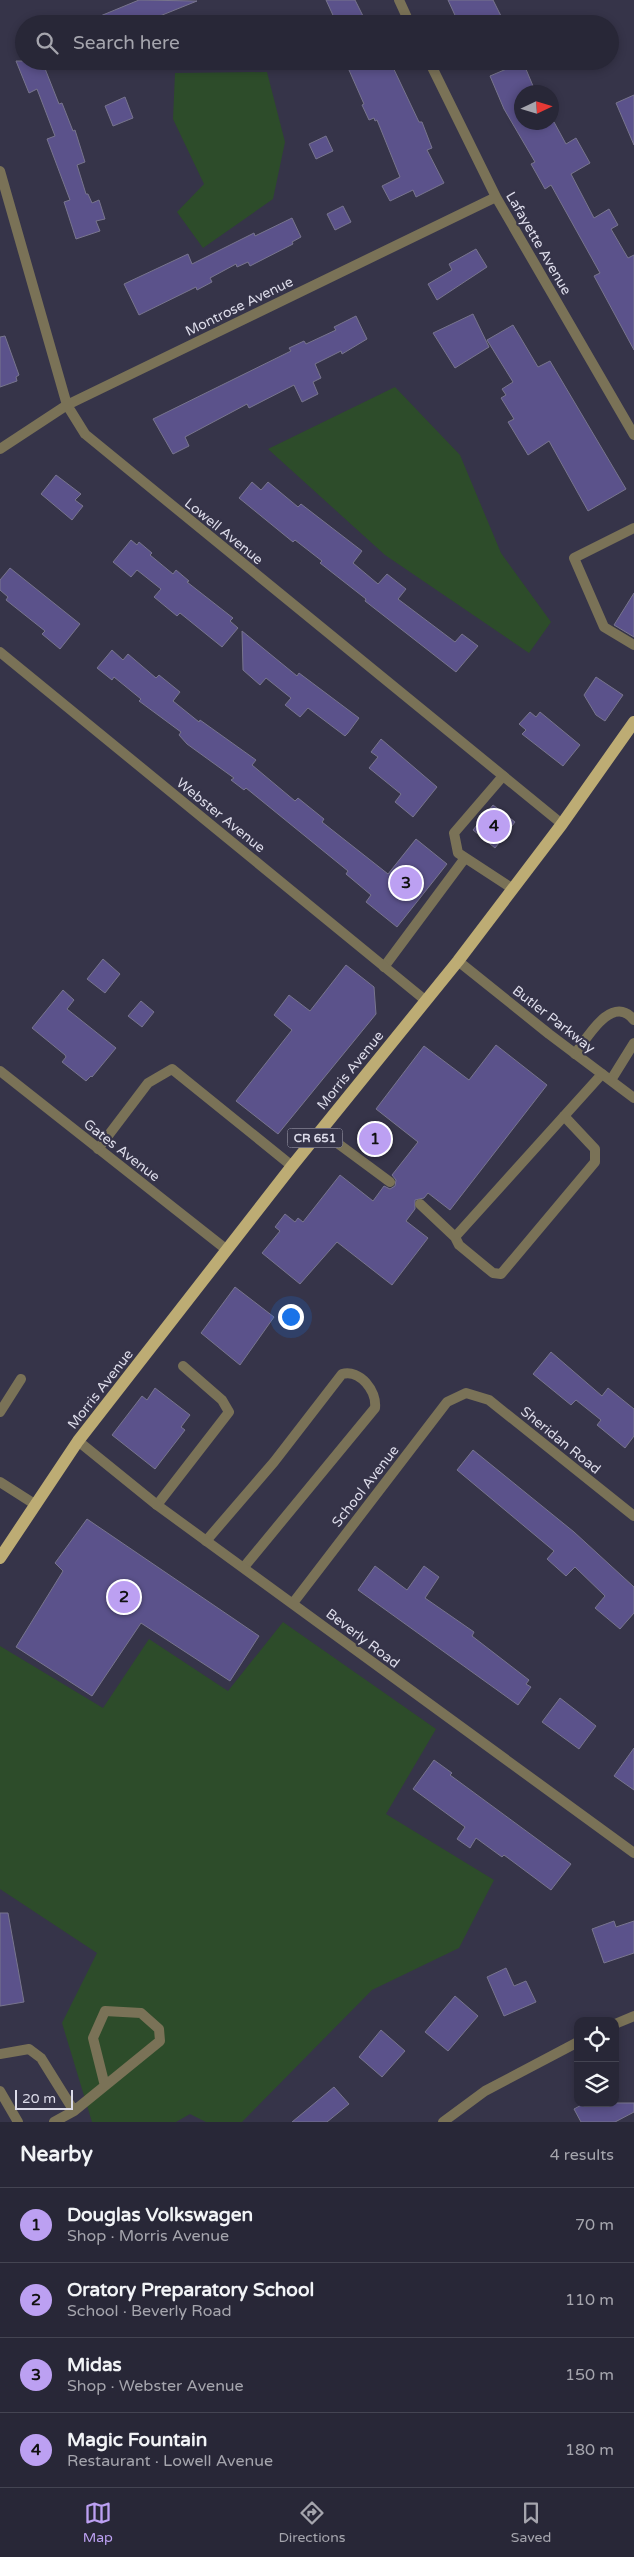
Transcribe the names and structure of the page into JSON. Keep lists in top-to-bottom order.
{
  "streets": {
    "main road": ["Morris Avenue", "CR 651"],
    "street": [
      "Lafayette Avenue",
      "Montrose Avenue",
      "Lowell Avenue",
      "Webster Avenue",
      "Butler Parkway",
      "Gates Avenue",
      "Sheridan Road",
      "School Avenue",
      "Beverly Road"
    ]
  },
  "crossings": [
    ["Lafayette Avenue", "Montrose Avenue"],
    ["Montrose Avenue", "Lowell Avenue"],
    ["Lowell Avenue", "Morris Avenue"],
    ["Webster Avenue", "Morris Avenue"],
    ["Butler Parkway", "Morris Avenue"],
    ["Morris Avenue", "Gates Avenue"],
    ["Morris Avenue", "Beverly Road"],
    ["Sheridan Road", "School Avenue"],
    ["School Avenue", "Beverly Road"]
  ],
  "scale_bar": "20 m",
  "north": "right",
  "page": {
    "search": "Search here",
    "pins": [
      "4",
      "3",
      "1",
      "2"
    ],
    "scale": "20 m",
    "heading": ["Nearby", "4 results"],
    "list": [
      {
        "mark": "1",
        "name": "Douglas Volkswagen",
        "note": "Shop · Morris Avenue",
        "value": "70 m"
      },
      {
        "mark": "2",
        "name": "Oratory Preparatory School",
        "note": "School · Beverly Road",
        "value": "110 m"
      },
      {
        "mark": "3",
        "name": "Midas",
        "note": "Shop · Webster Avenue",
        "value": "150 m"
      },
      {
        "mark": "4",
        "name": "Magic Fountain",
        "note": "Restaurant · Lowell Avenue",
        "value": "180 m"
      }
    ],
    "nav": ["Map", "Directions", "Saved"]
  }
}
